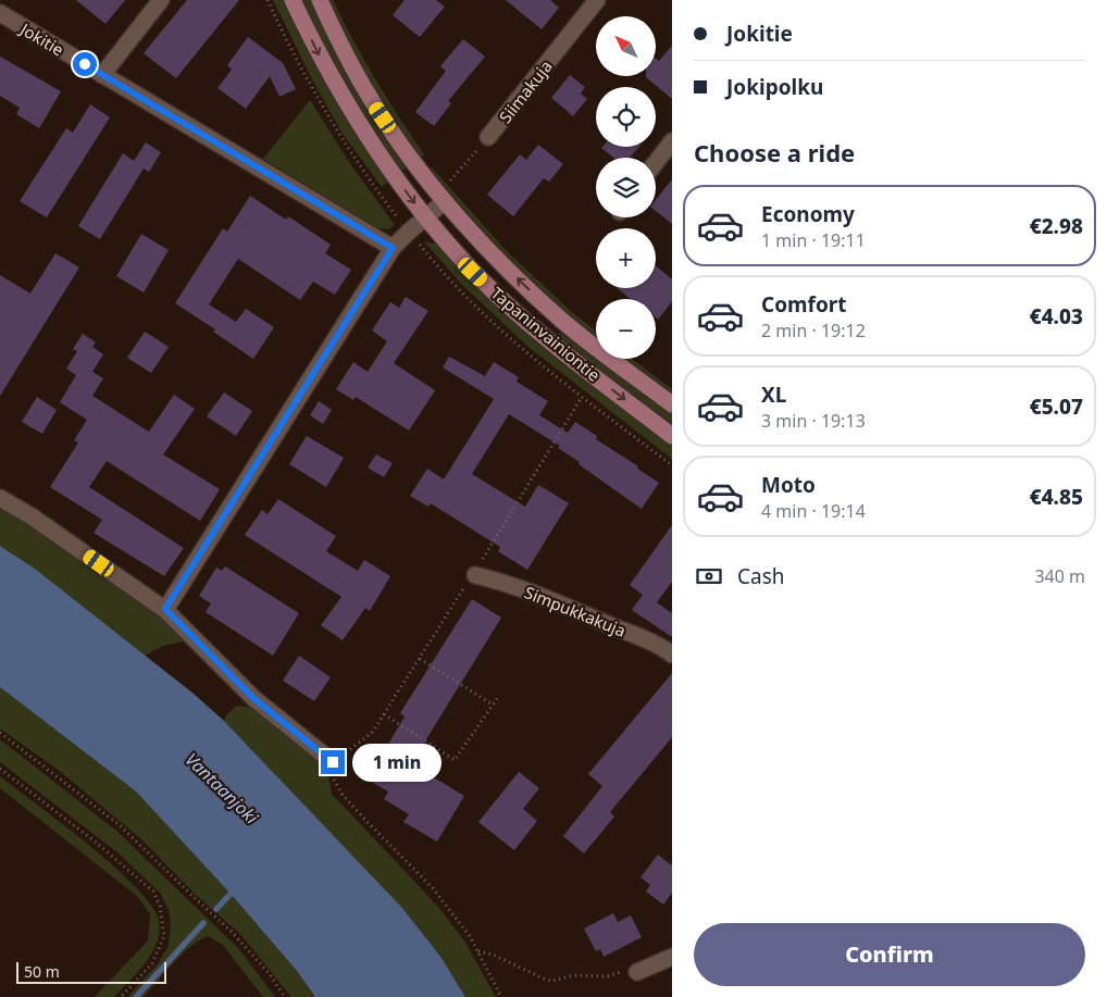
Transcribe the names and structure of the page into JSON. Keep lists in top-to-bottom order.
{
  "streets": {
    "main road": ["Tapaninvainiontie"],
    "street": ["Jokitie", "Siimakuja", "Simpukkakuja"]
  },
  "water": ["Vantaanjoki"],
  "scale_bar": "50 m",
  "north": "top left",
  "page": {
    "banner": ["Jokitie", "Jokipolku"],
    "map_buttons": ["+", "−"],
    "heading": "Choose a ride",
    "list": [
      {
        "name": "Economy",
        "note": "1 min · 19:11",
        "value": "€2.98"
      },
      {
        "name": "Comfort",
        "note": "2 min · 19:12",
        "value": "€4.03"
      },
      {
        "name": "XL",
        "note": "3 min · 19:13",
        "value": "€5.07"
      },
      {
        "name": "Moto",
        "note": "4 min · 19:14",
        "value": "€4.85"
      }
    ],
    "pay": ["Cash", "340 m"],
    "bubble": "1 min",
    "buttons": "Confirm",
    "scale": "50 m"
  }
}
